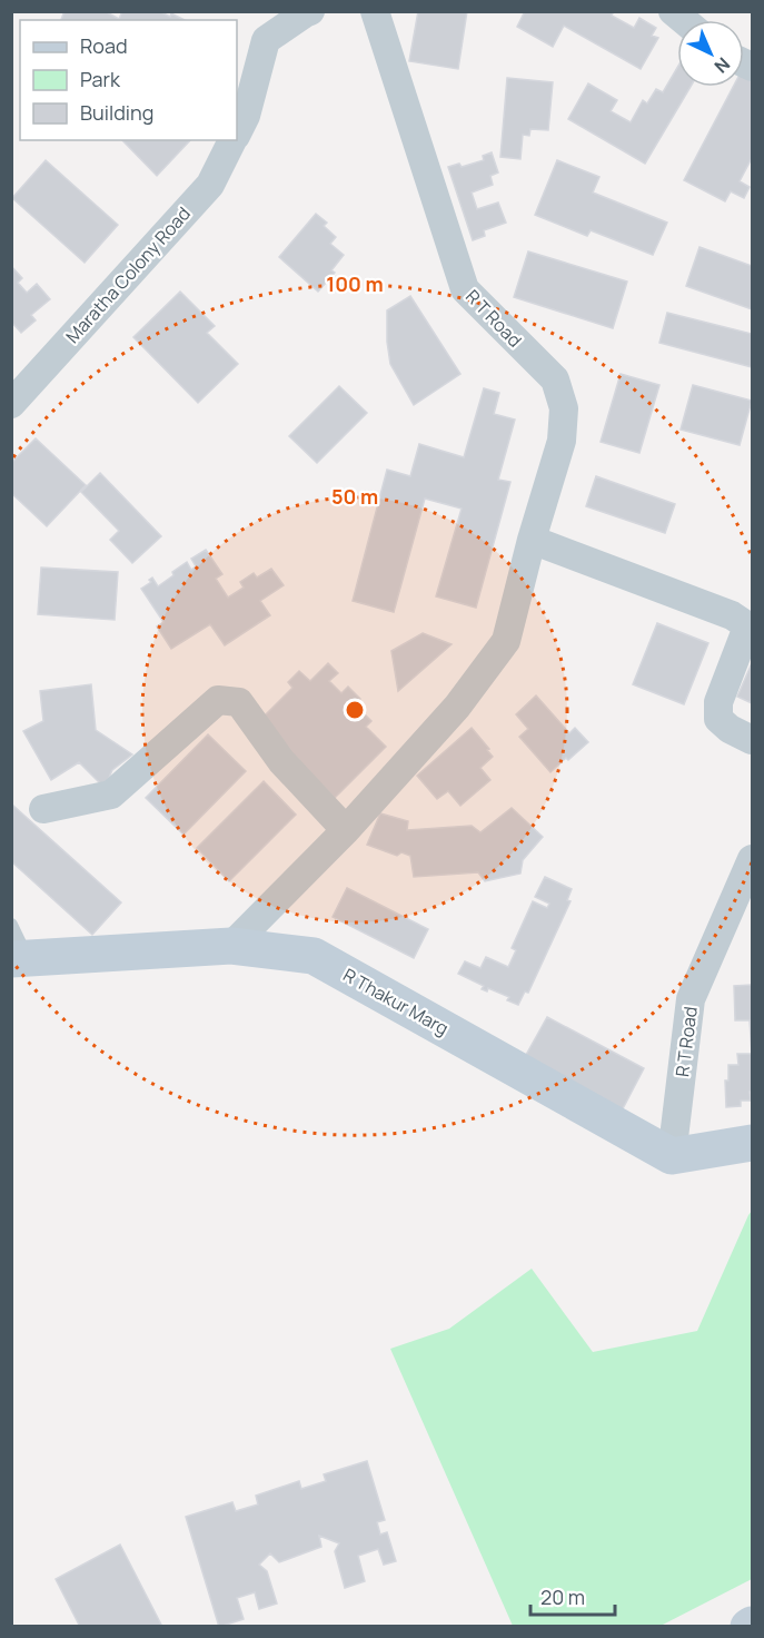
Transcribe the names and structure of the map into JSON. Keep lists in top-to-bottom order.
{
  "streets": {
    "street": ["Maratha Colony Road", "R T Road", "R Thakur Marg"]
  },
  "crossings": [
    ["R T Road", "R Thakur Marg"]
  ],
  "legend": ["Road", "Park", "Building"],
  "scale_bar": "20 m",
  "north": "bottom right",
  "rings": ["100 m", "50 m"]
}
